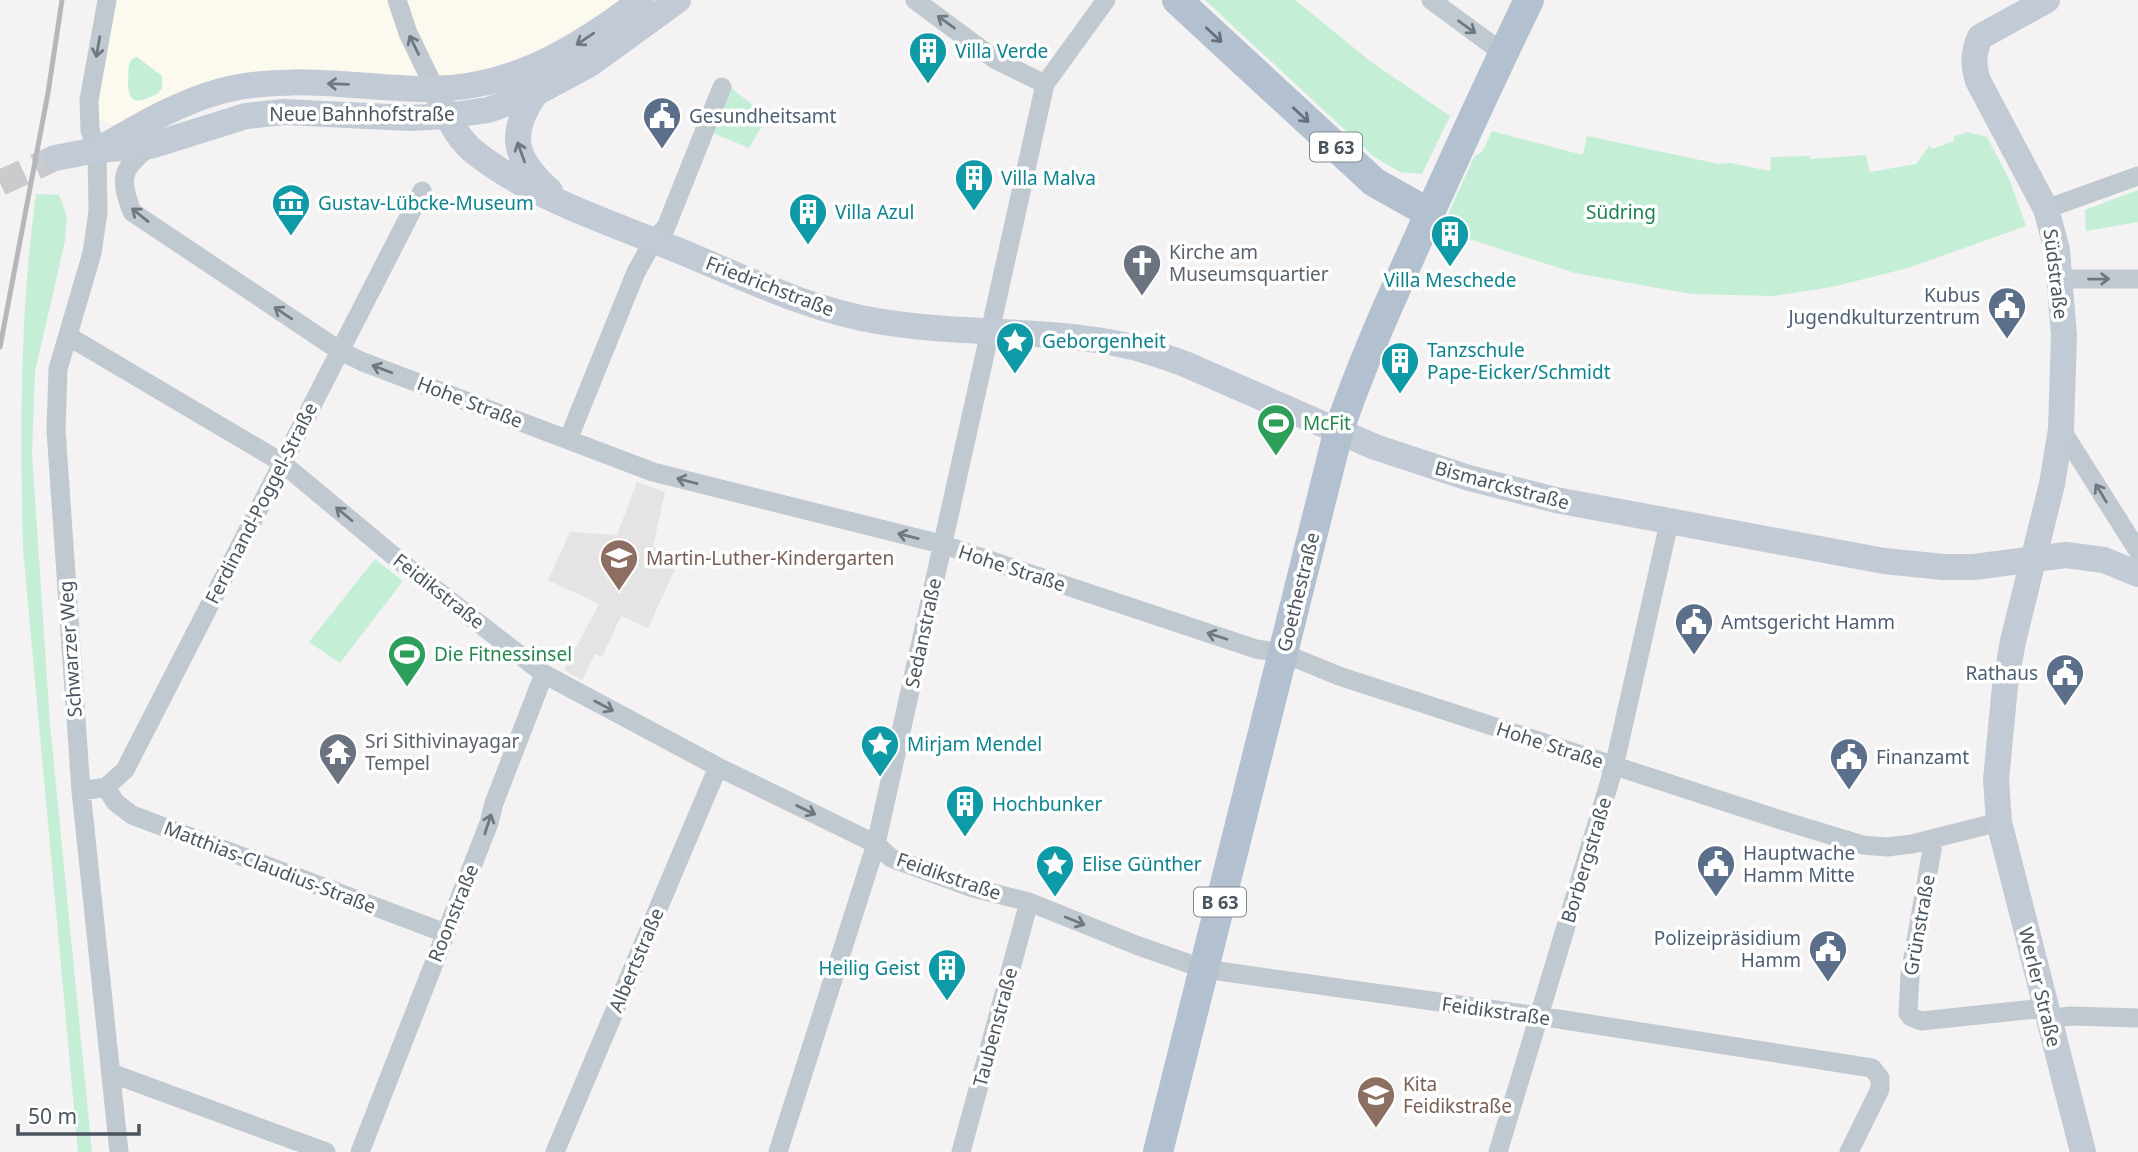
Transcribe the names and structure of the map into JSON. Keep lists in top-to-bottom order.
{
  "streets": {
    "main road": [
      "Neue Bahnhofstraße",
      "B 63",
      "Südstraße",
      "Friedrichstraße",
      "Bismarckstraße",
      "Goethestraße",
      "Werler Straße"
    ],
    "street": [
      "Hohe Straße",
      "Ferdinand-Poggel-Straße",
      "Feidikstraße",
      "Sedanstraße",
      "Schwarzer Weg",
      "Borbergstraße",
      "Matthias-Claudius-Straße",
      "Roonstraße",
      "Grünstraße",
      "Albertstraße",
      "Taubenstraße"
    ]
  },
  "crossings": [
    ["Neue Bahnhofstraße", "Friedrichstraße"],
    ["Neue Bahnhofstraße", "Hohe Straße"],
    ["Neue Bahnhofstraße", "Schwarzer Weg"],
    ["B 63", "Goethestraße"],
    ["Südstraße", "Bismarckstraße"],
    ["Südstraße", "Werler Straße"],
    ["Friedrichstraße", "Bismarckstraße"],
    ["Friedrichstraße", "Sedanstraße"],
    ["Hohe Straße", "Ferdinand-Poggel-Straße"],
    ["Hohe Straße", "Goethestraße"],
    ["Hohe Straße", "Sedanstraße"],
    ["Hohe Straße", "Borbergstraße"],
    ["Hohe Straße", "Grünstraße"],
    ["Hohe Straße", "Werler Straße"],
    ["Bismarckstraße", "Goethestraße"],
    ["Bismarckstraße", "Sedanstraße"],
    ["Bismarckstraße", "Borbergstraße"],
    ["Bismarckstraße", "Werler Straße"],
    ["Ferdinand-Poggel-Straße", "Feidikstraße"],
    ["Ferdinand-Poggel-Straße", "Matthias-Claudius-Straße"],
    ["Feidikstraße", "Goethestraße"],
    ["Feidikstraße", "Sedanstraße"],
    ["Feidikstraße", "Schwarzer Weg"],
    ["Feidikstraße", "Borbergstraße"],
    ["Feidikstraße", "Roonstraße"],
    ["Feidikstraße", "Albertstraße"],
    ["Feidikstraße", "Taubenstraße"],
    ["Matthias-Claudius-Straße", "Roonstraße"],
    ["Grünstraße", "Werler Straße"]
  ],
  "one_way": ["Hohe Straße", "Roonstraße"],
  "parks": ["Südring"],
  "places": {
    "building": [
      "Villa Verde",
      "Villa Malva",
      "Villa Azul",
      "Villa Meschede",
      "Tanzschule Pape-Eicker/Schmidt",
      "Hochbunker",
      "Heilig Geist"
    ],
    "public building": [
      "Gesundheitsamt",
      "Kubus Jugendkulturzentrum",
      "Amtsgericht Hamm",
      "Rathaus",
      "Finanzamt",
      "Hauptwache Hamm Mitte",
      "Polizeipräsidium Hamm"
    ],
    "museum": ["Gustav-Lübcke-Museum"],
    "church": ["Kirche am Museumsquartier"],
    "place": ["Geborgenheit", "Mirjam Mendel", "Elise Günther"],
    "sports": ["McFit", "Die Fitnessinsel"],
    "school or university": ["Martin-Luther-Kindergarten", "Kita Feidikstraße"],
    "temple": ["Sri Sithivinayagar Tempel"]
  },
  "scale_bar": "50 m"
}
